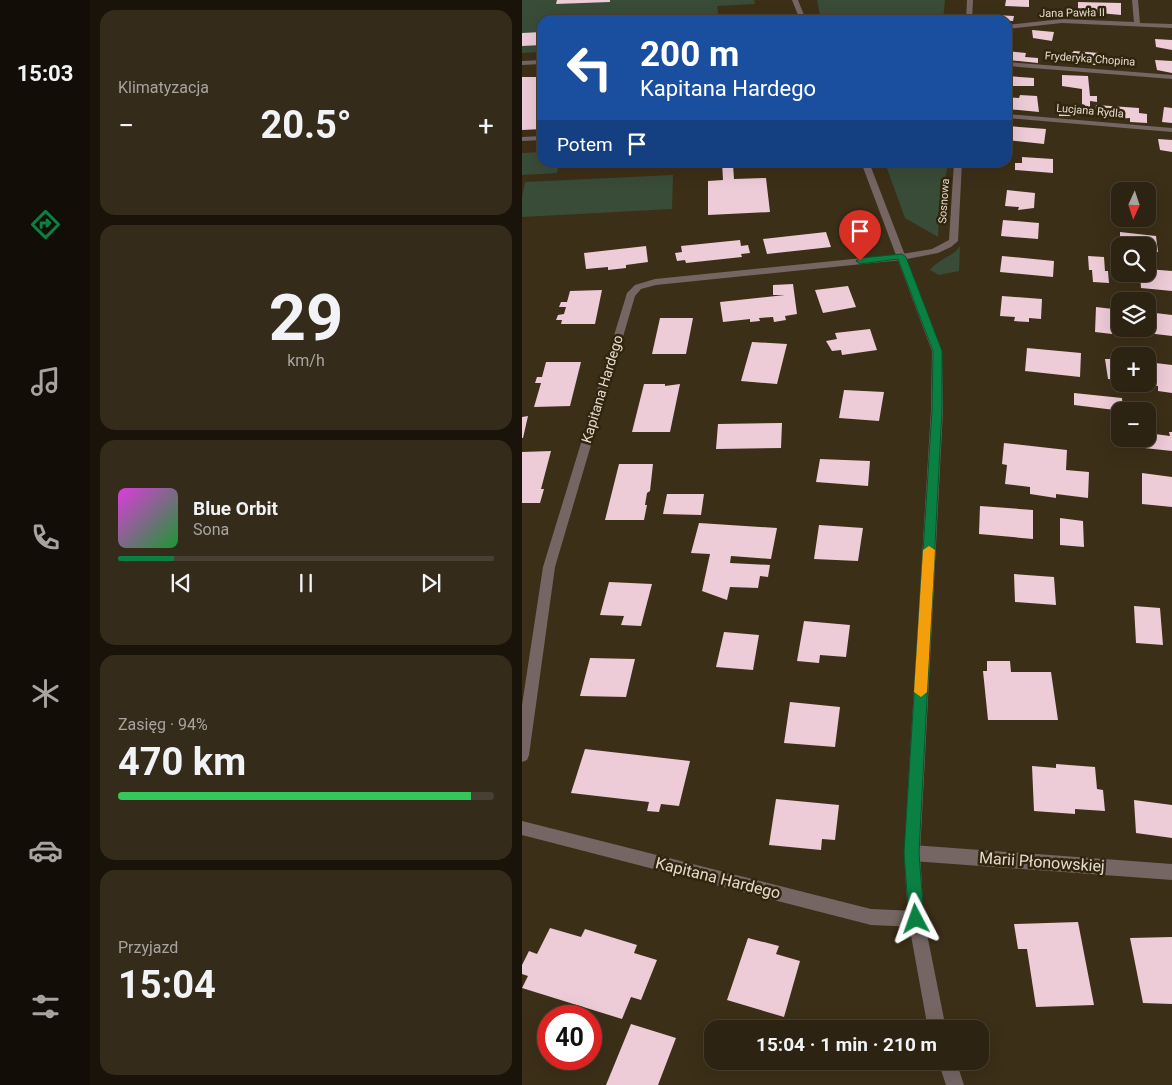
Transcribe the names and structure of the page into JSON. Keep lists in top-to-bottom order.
{
  "streets": {
    "street": [
      "Jana Pawła II",
      "Fryderyka Chopina",
      "Lucjana Rydla",
      "Sosnowa",
      "Kapitana Hardego",
      "Marii Płonowskiej"
    ]
  },
  "crossings": [
    ["Sosnowa", "Kapitana Hardego"]
  ],
  "north": "bottom",
  "page": {
    "tabs": "15:03",
    "tile": [
      "Klimatyzacja",
      ["29", "km/h"],
      ["Zasięg · 94%", "470 km"],
      ["Przyjazd", "15:04"]
    ],
    "turn": ["200 m", "Kapitana Hardego"],
    "heat": ["−", "20.5°", "+"],
    "then": "Potem",
    "map_buttons": ["+", "−"],
    "song": ["Blue Orbit", "Sona"],
    "limit": "40",
    "trip": "15:04 · 1 min · 210 m"
  }
}
